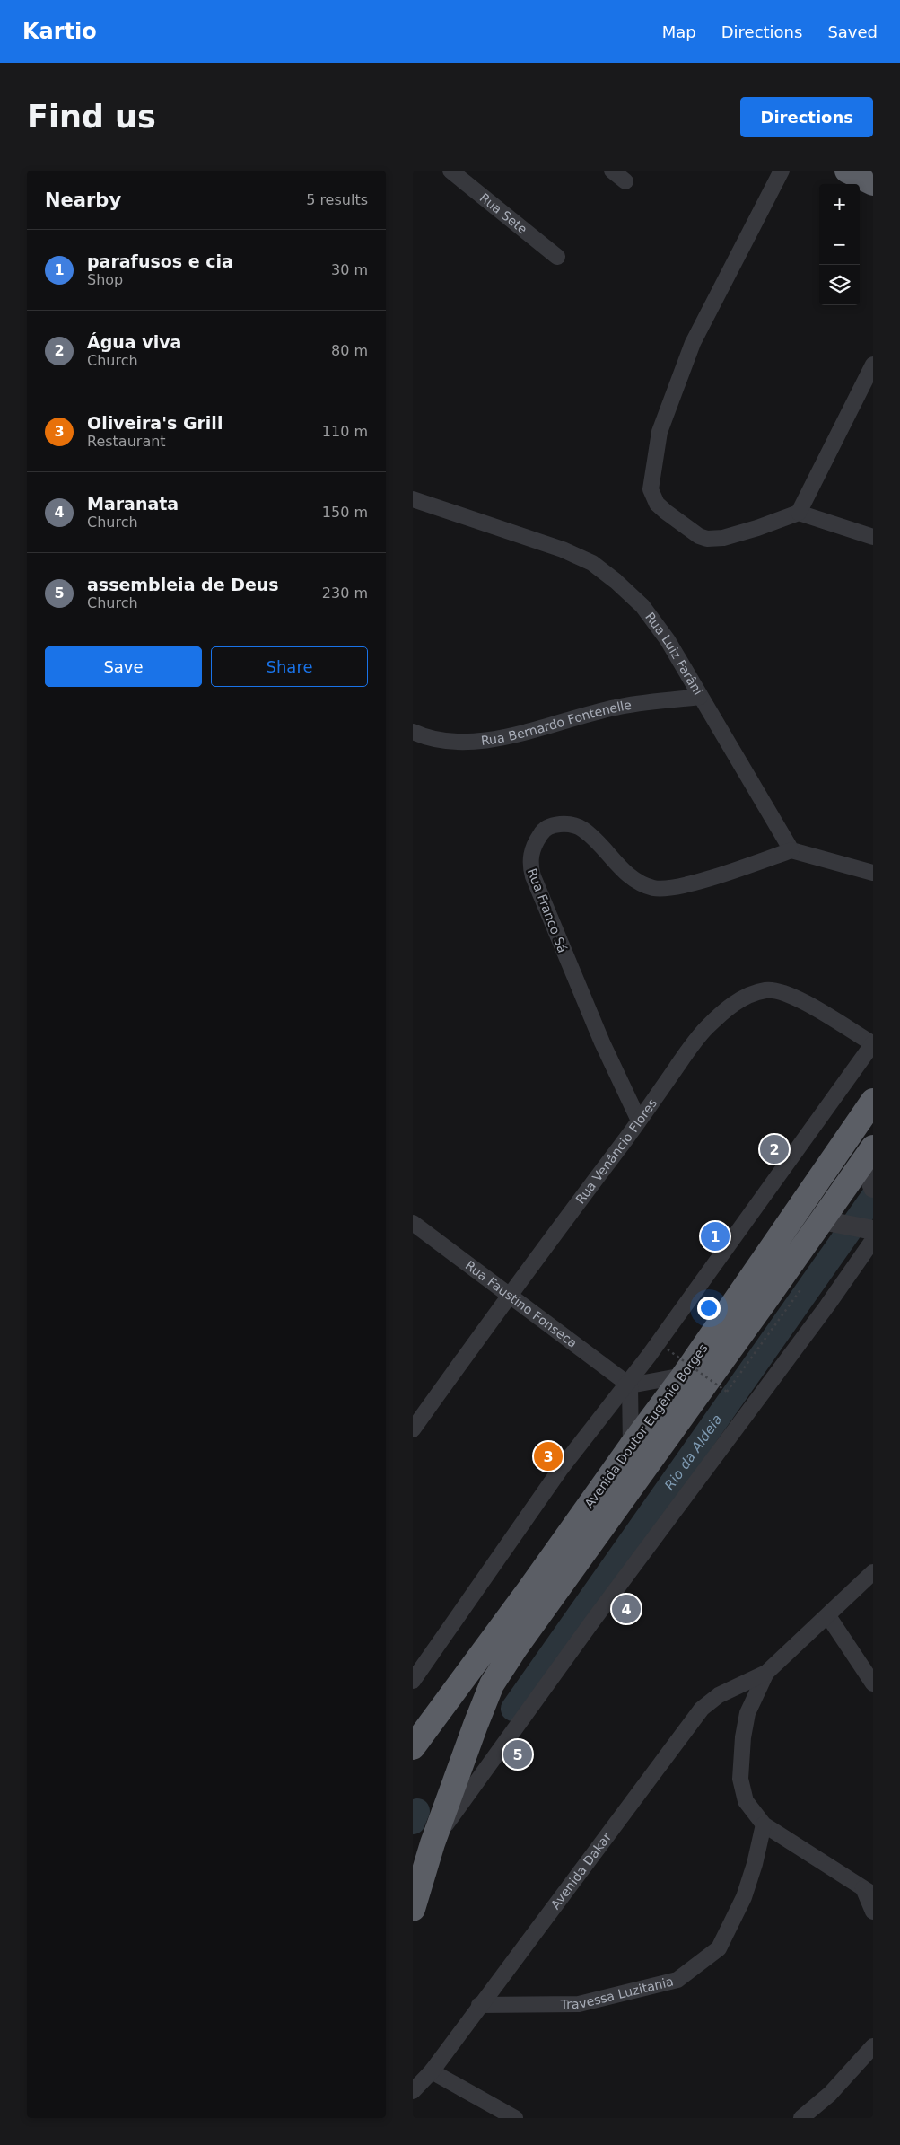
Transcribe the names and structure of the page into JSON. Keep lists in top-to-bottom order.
{
  "streets": {
    "highway": ["Avenida Doutor Eugênio Borges"],
    "street": [
      "Rua Sete",
      "Rua Luiz Farâni",
      "Rua Bernardo Fontenelle",
      "Rua Franco Sá",
      "Rua Venâncio Flores",
      "Rua Faustino Fonseca",
      "Avenida Dakar",
      "Travessa Luzitania"
    ]
  },
  "crossings": [
    ["Rua Luiz Farâni", "Rua Bernardo Fontenelle"],
    ["Rua Luiz Farâni", "Rua Franco Sá"],
    ["Rua Franco Sá", "Rua Venâncio Flores"],
    ["Rua Venâncio Flores", "Rua Faustino Fonseca"],
    ["Avenida Dakar", "Travessa Luzitania"]
  ],
  "water": ["Rio da Aldeia"],
  "page": {
    "header": "Kartio",
    "nav": ["Map", "Directions", "Saved"],
    "buttons": [
      "Directions",
      ["Save", "Share"]
    ],
    "title": "Find us",
    "heading": ["Nearby", "5 results"],
    "map_buttons": ["+", "−"],
    "list": [
      {
        "mark": "1",
        "name": "parafusos e cia",
        "note": "Shop",
        "value": "30 m"
      },
      {
        "mark": "2",
        "name": "Água viva",
        "note": "Church",
        "value": "80 m"
      },
      {
        "mark": "3",
        "name": "Oliveira's Grill",
        "note": "Restaurant",
        "value": "110 m"
      },
      {
        "mark": "4",
        "name": "Maranata",
        "note": "Church",
        "value": "150 m"
      },
      {
        "mark": "5",
        "name": "assembleia de Deus",
        "note": "Church",
        "value": "230 m"
      }
    ],
    "pins": [
      "2",
      "1",
      "3",
      "4",
      "5"
    ]
  }
}
